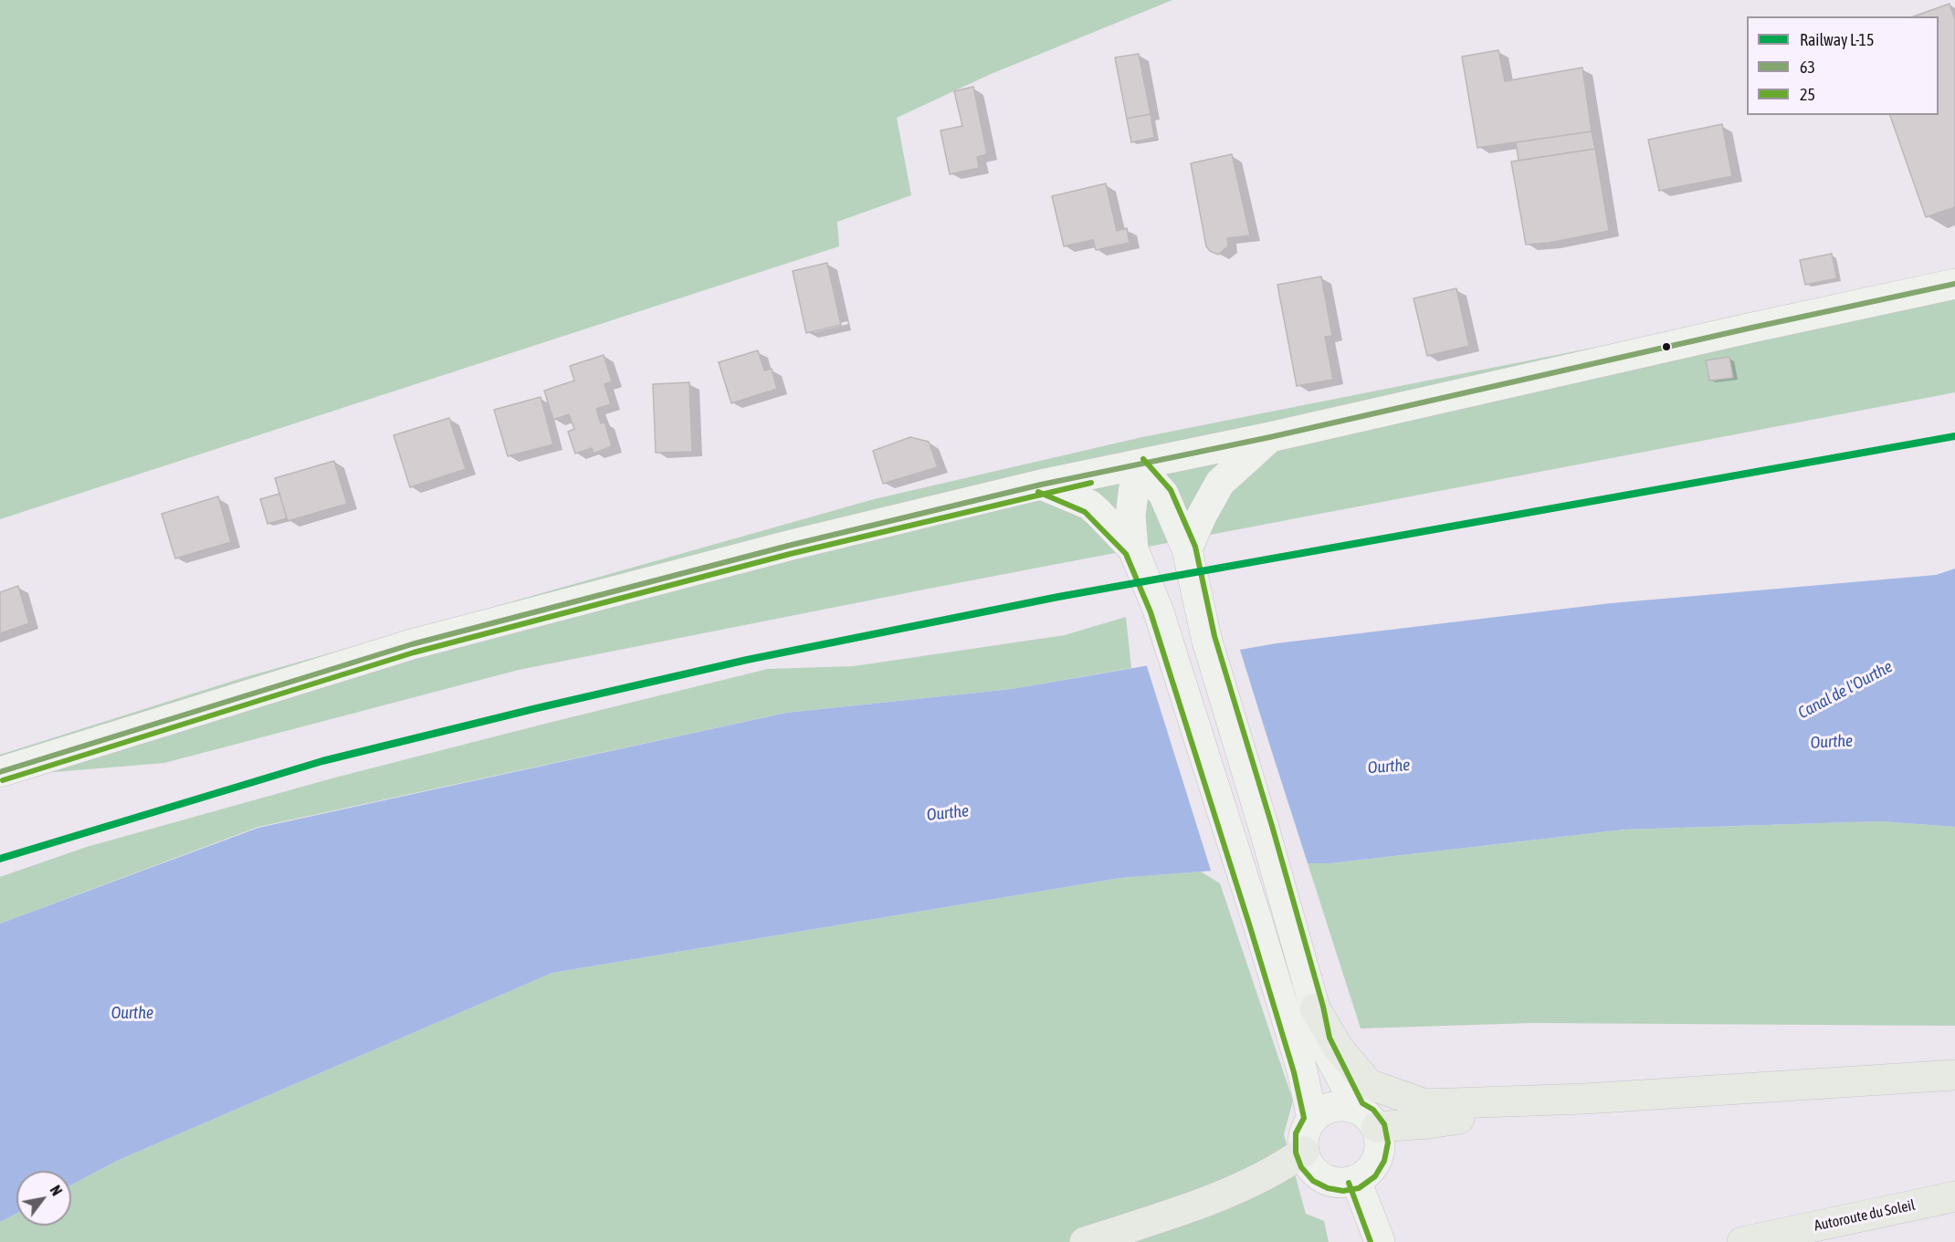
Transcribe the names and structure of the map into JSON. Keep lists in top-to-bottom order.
{
  "streets": {
    "highway": ["Autoroute du Soleil"]
  },
  "water": ["Canal de l'Ourthe", "Ourthe"],
  "lines": ["transit line 63", "rail line L-15", "transit line 25"],
  "legend": ["Railway L-15", "63", "25"],
  "north": "top right"
}
